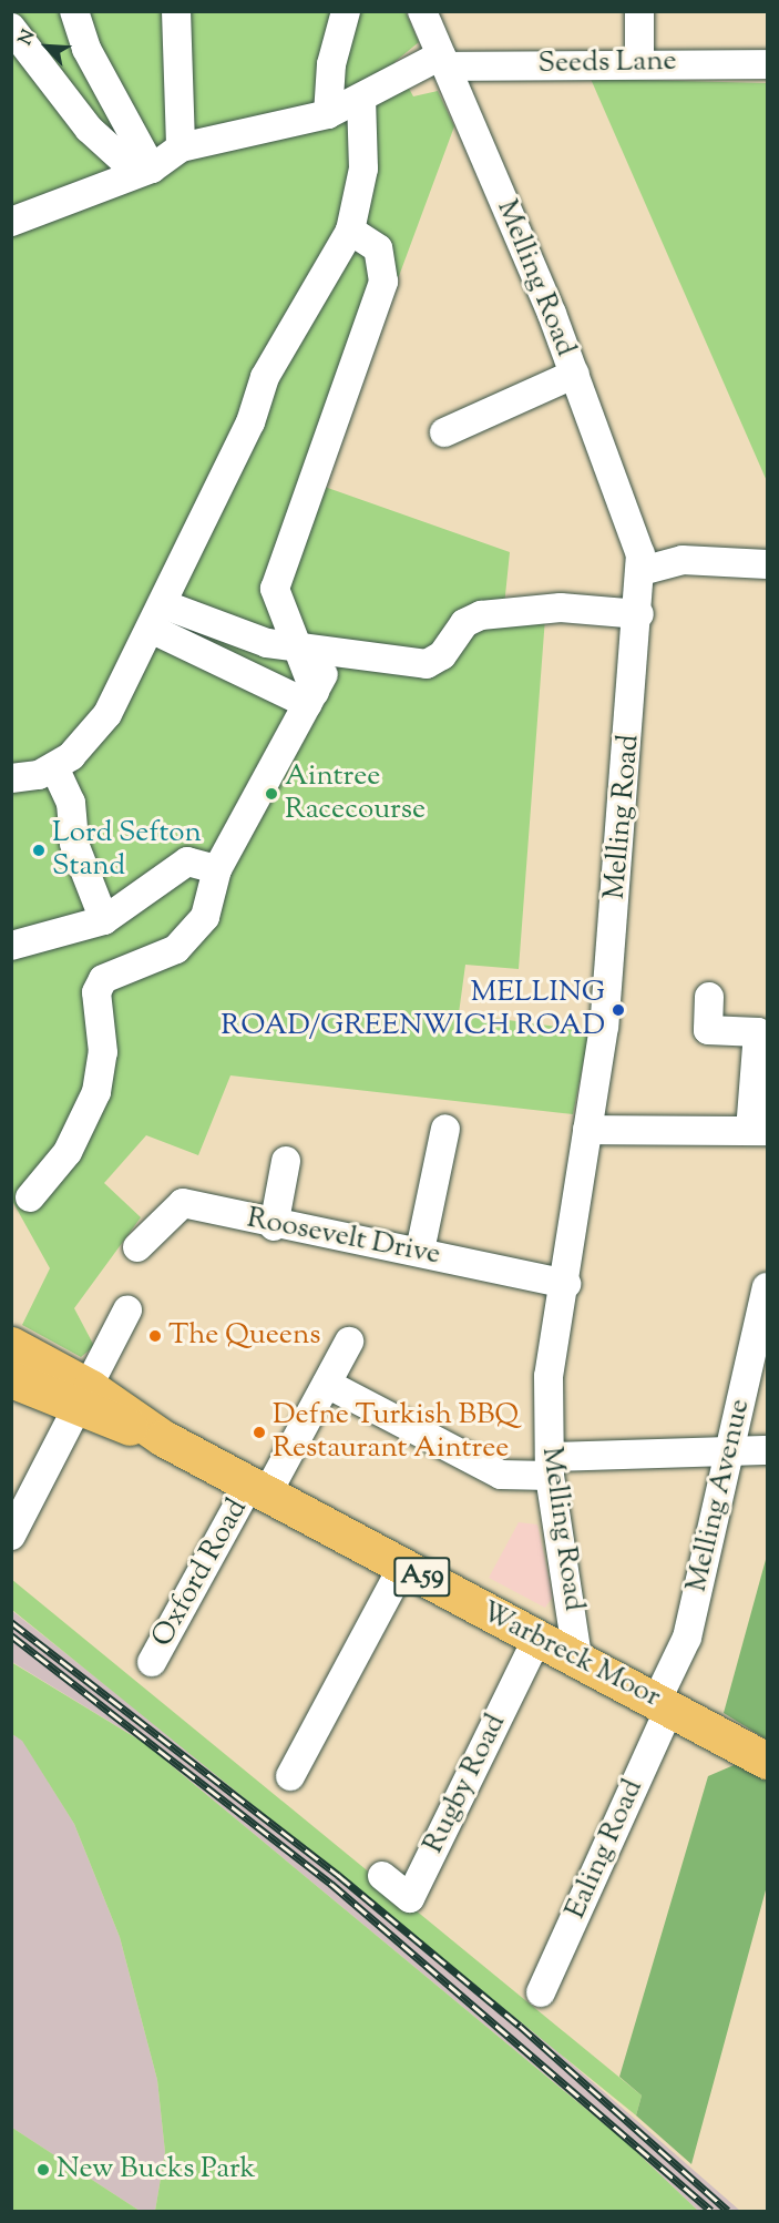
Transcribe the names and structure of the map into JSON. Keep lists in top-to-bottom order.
{
  "streets": {
    "highway": ["A59", "Warbreck Moor"],
    "street": [
      "Seeds Lane",
      "Melling Road",
      "Roosevelt Drive",
      "Melling Avenue",
      "Oxford Road",
      "Rugby Road",
      "Ealing Road"
    ]
  },
  "crossings": [
    ["Seeds Lane", "Melling Road"],
    ["Melling Road", "Roosevelt Drive"],
    ["Melling Road", "Warbreck Moor"],
    ["Melling Avenue", "Warbreck Moor"],
    ["Melling Avenue", "Ealing Road"],
    ["Oxford Road", "Warbreck Moor"],
    ["Warbreck Moor", "Rugby Road"],
    ["Warbreck Moor", "Ealing Road"]
  ],
  "places": [
    "Aintree Racecourse",
    "Lord Sefton Stand",
    "MELLING ROAD/GREENWICH ROAD",
    "The Queens",
    "Defne Turkish BBQ Restaurant Aintree",
    "New Bucks Park"
  ],
  "north": "top left"
}
